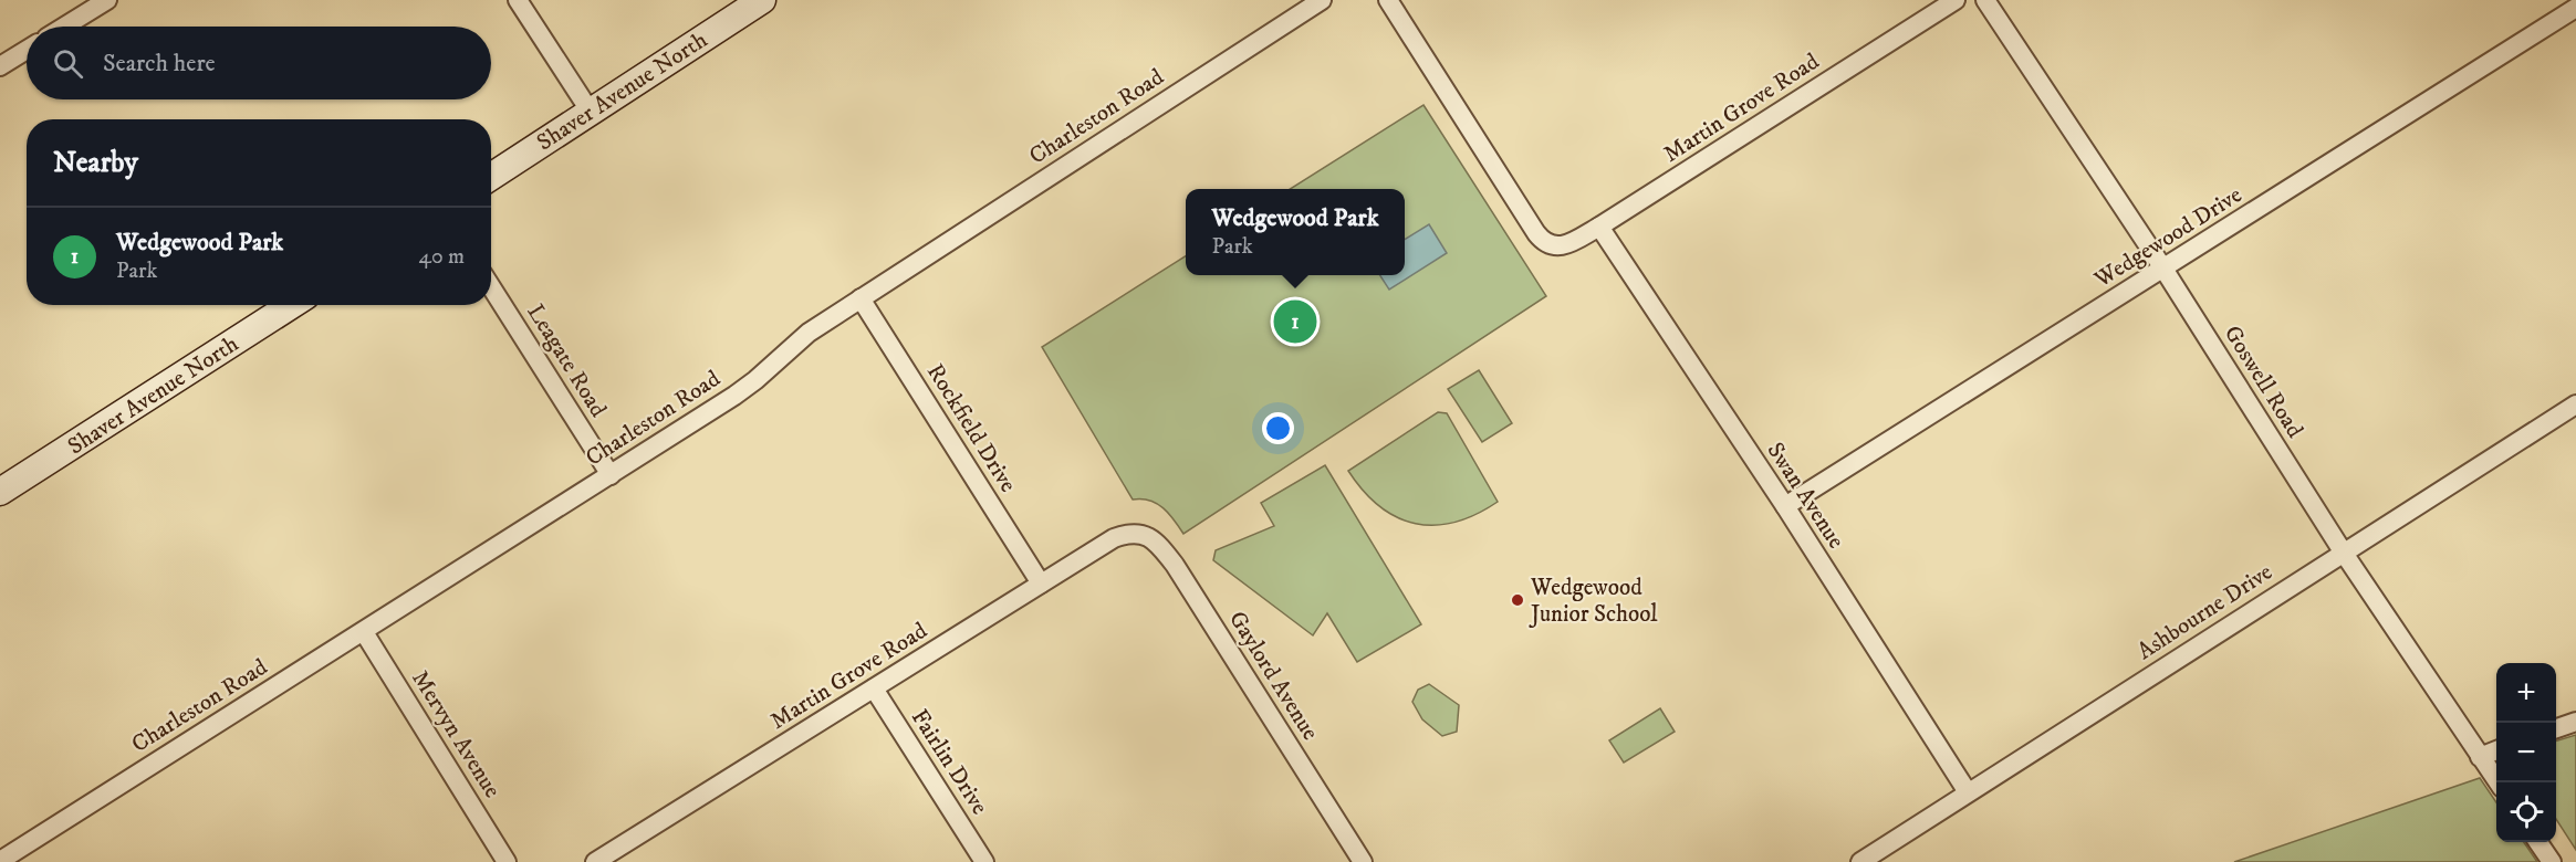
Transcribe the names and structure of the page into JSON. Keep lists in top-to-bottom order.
{
  "streets": {
    "street": [
      "Shaver Avenue North",
      "Martin Grove Road",
      "Charleston Road",
      "Wedgewood Drive",
      "Leagate Road",
      "Goswell Road",
      "Rockfield Drive",
      "Swan Avenue",
      "Ashbourne Drive",
      "Gaylord Avenue",
      "Mervyn Avenue",
      "Fairlin Drive"
    ]
  },
  "crossings": [
    ["Martin Grove Road", "Rockfield Drive"],
    ["Martin Grove Road", "Swan Avenue"],
    ["Martin Grove Road", "Gaylord Avenue"],
    ["Martin Grove Road", "Fairlin Drive"],
    ["Charleston Road", "Leagate Road"],
    ["Charleston Road", "Rockfield Drive"],
    ["Charleston Road", "Mervyn Avenue"],
    ["Wedgewood Drive", "Goswell Road"],
    ["Wedgewood Drive", "Swan Avenue"],
    ["Goswell Road", "Ashbourne Drive"],
    ["Swan Avenue", "Ashbourne Drive"]
  ],
  "places": ["Wedgewood Junior School"],
  "page": {
    "search": "Search here",
    "heading": "Nearby",
    "popup": ["Wedgewood Park", "Park"],
    "list": [
      {
        "mark": "1",
        "name": "Wedgewood Park",
        "note": "Park",
        "value": "40 m"
      }
    ],
    "pins": "1",
    "map_buttons": ["+", "−"]
  }
}
